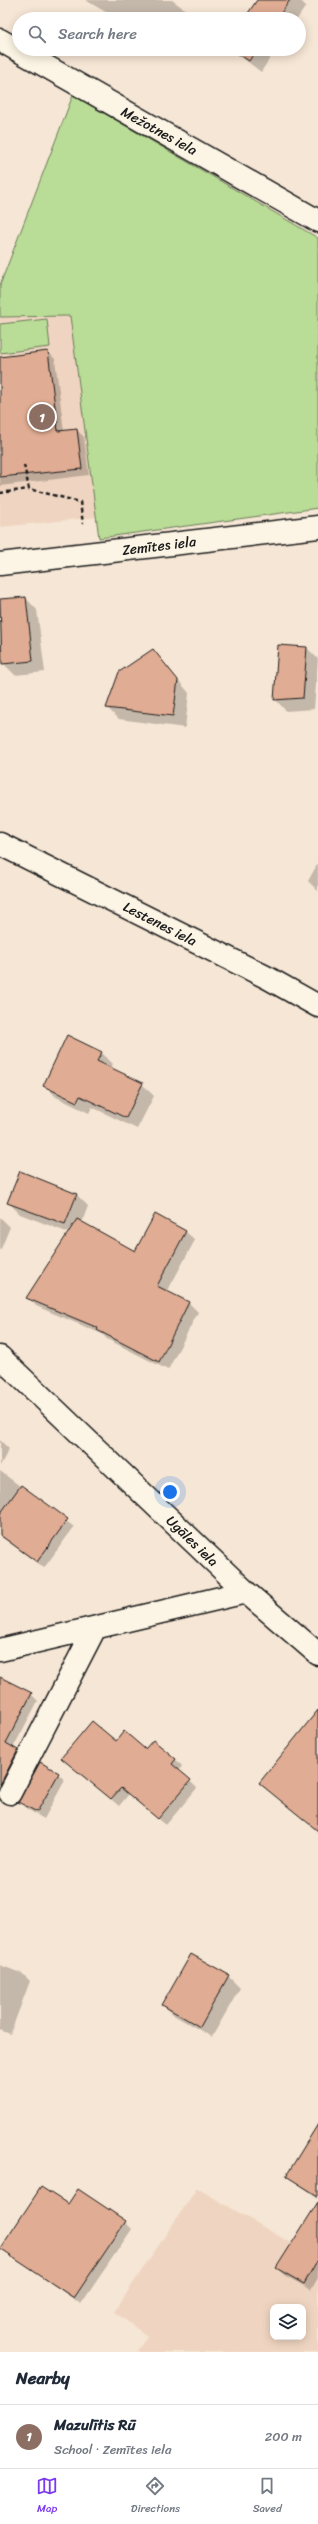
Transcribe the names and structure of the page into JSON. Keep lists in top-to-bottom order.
{
  "streets": {
    "street": [
      "Mežotnes iela",
      "Zemītes iela",
      "Lestenes iela",
      "Ugāles iela"
    ]
  },
  "page": {
    "search": "Search here",
    "pins": "1",
    "heading": "Nearby",
    "list": [
      {
        "mark": "1",
        "name": "Mazulītis Rū",
        "note": "School · Zemītes iela",
        "value": "200 m"
      }
    ],
    "nav": ["Map", "Directions", "Saved"]
  }
}
